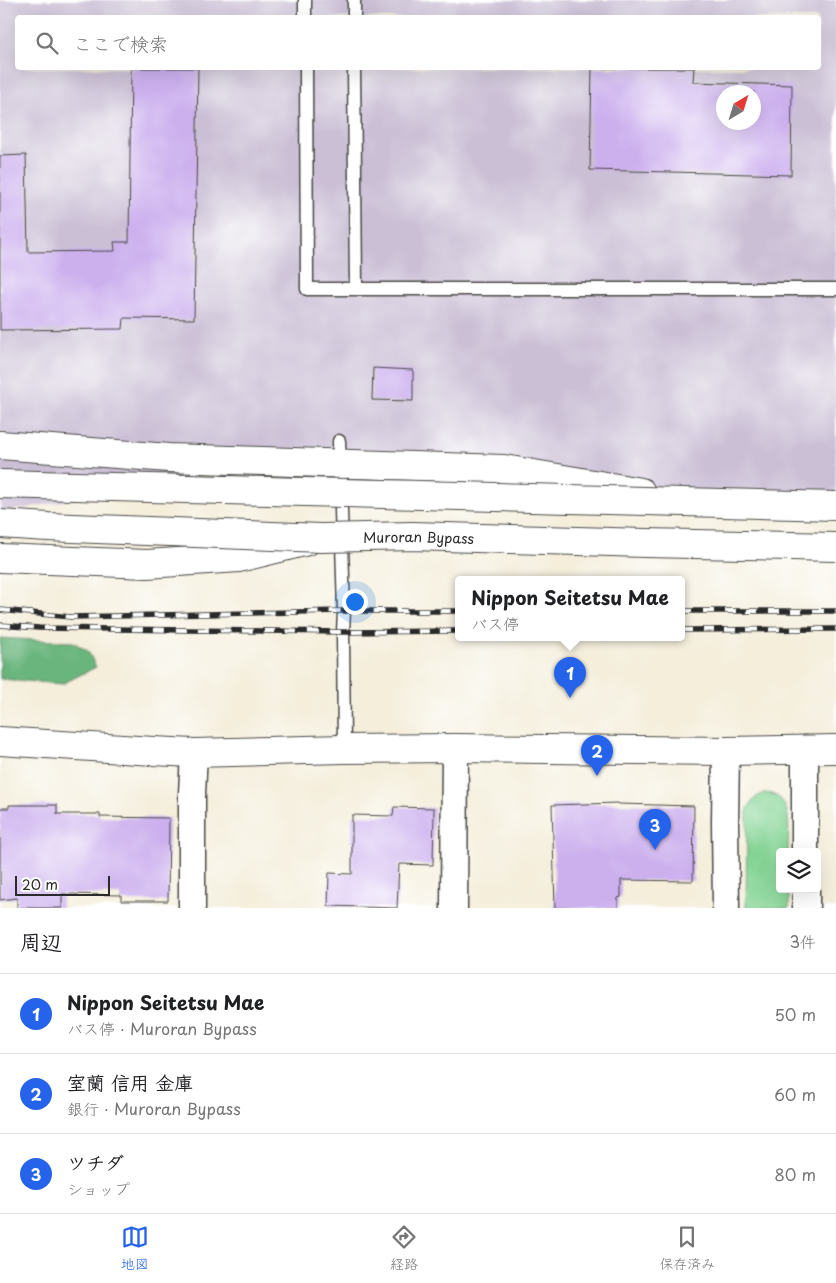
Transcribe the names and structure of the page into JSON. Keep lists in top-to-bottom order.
{
  "streets": {
    "main road": ["Muroran Bypass"]
  },
  "scale_bar": "20 m",
  "north": "top right",
  "page": {
    "search": "ここで検索",
    "popup": ["Nippon Seitetsu Mae", "バス停"],
    "pins": ["1", "2", "3"],
    "scale": "20 m",
    "heading": ["周辺", "3件"],
    "list": [
      {
        "mark": "1",
        "name": "Nippon Seitetsu Mae",
        "note": "バス停 · Muroran Bypass",
        "value": "50 m"
      },
      {
        "mark": "2",
        "name": "室蘭 信用 金庫",
        "note": "銀行 · Muroran Bypass",
        "value": "60 m"
      },
      {
        "mark": "3",
        "name": "ツチダ",
        "note": "ショップ",
        "value": "80 m"
      }
    ],
    "nav": ["地図", "経路", "保存済み"]
  }
}
